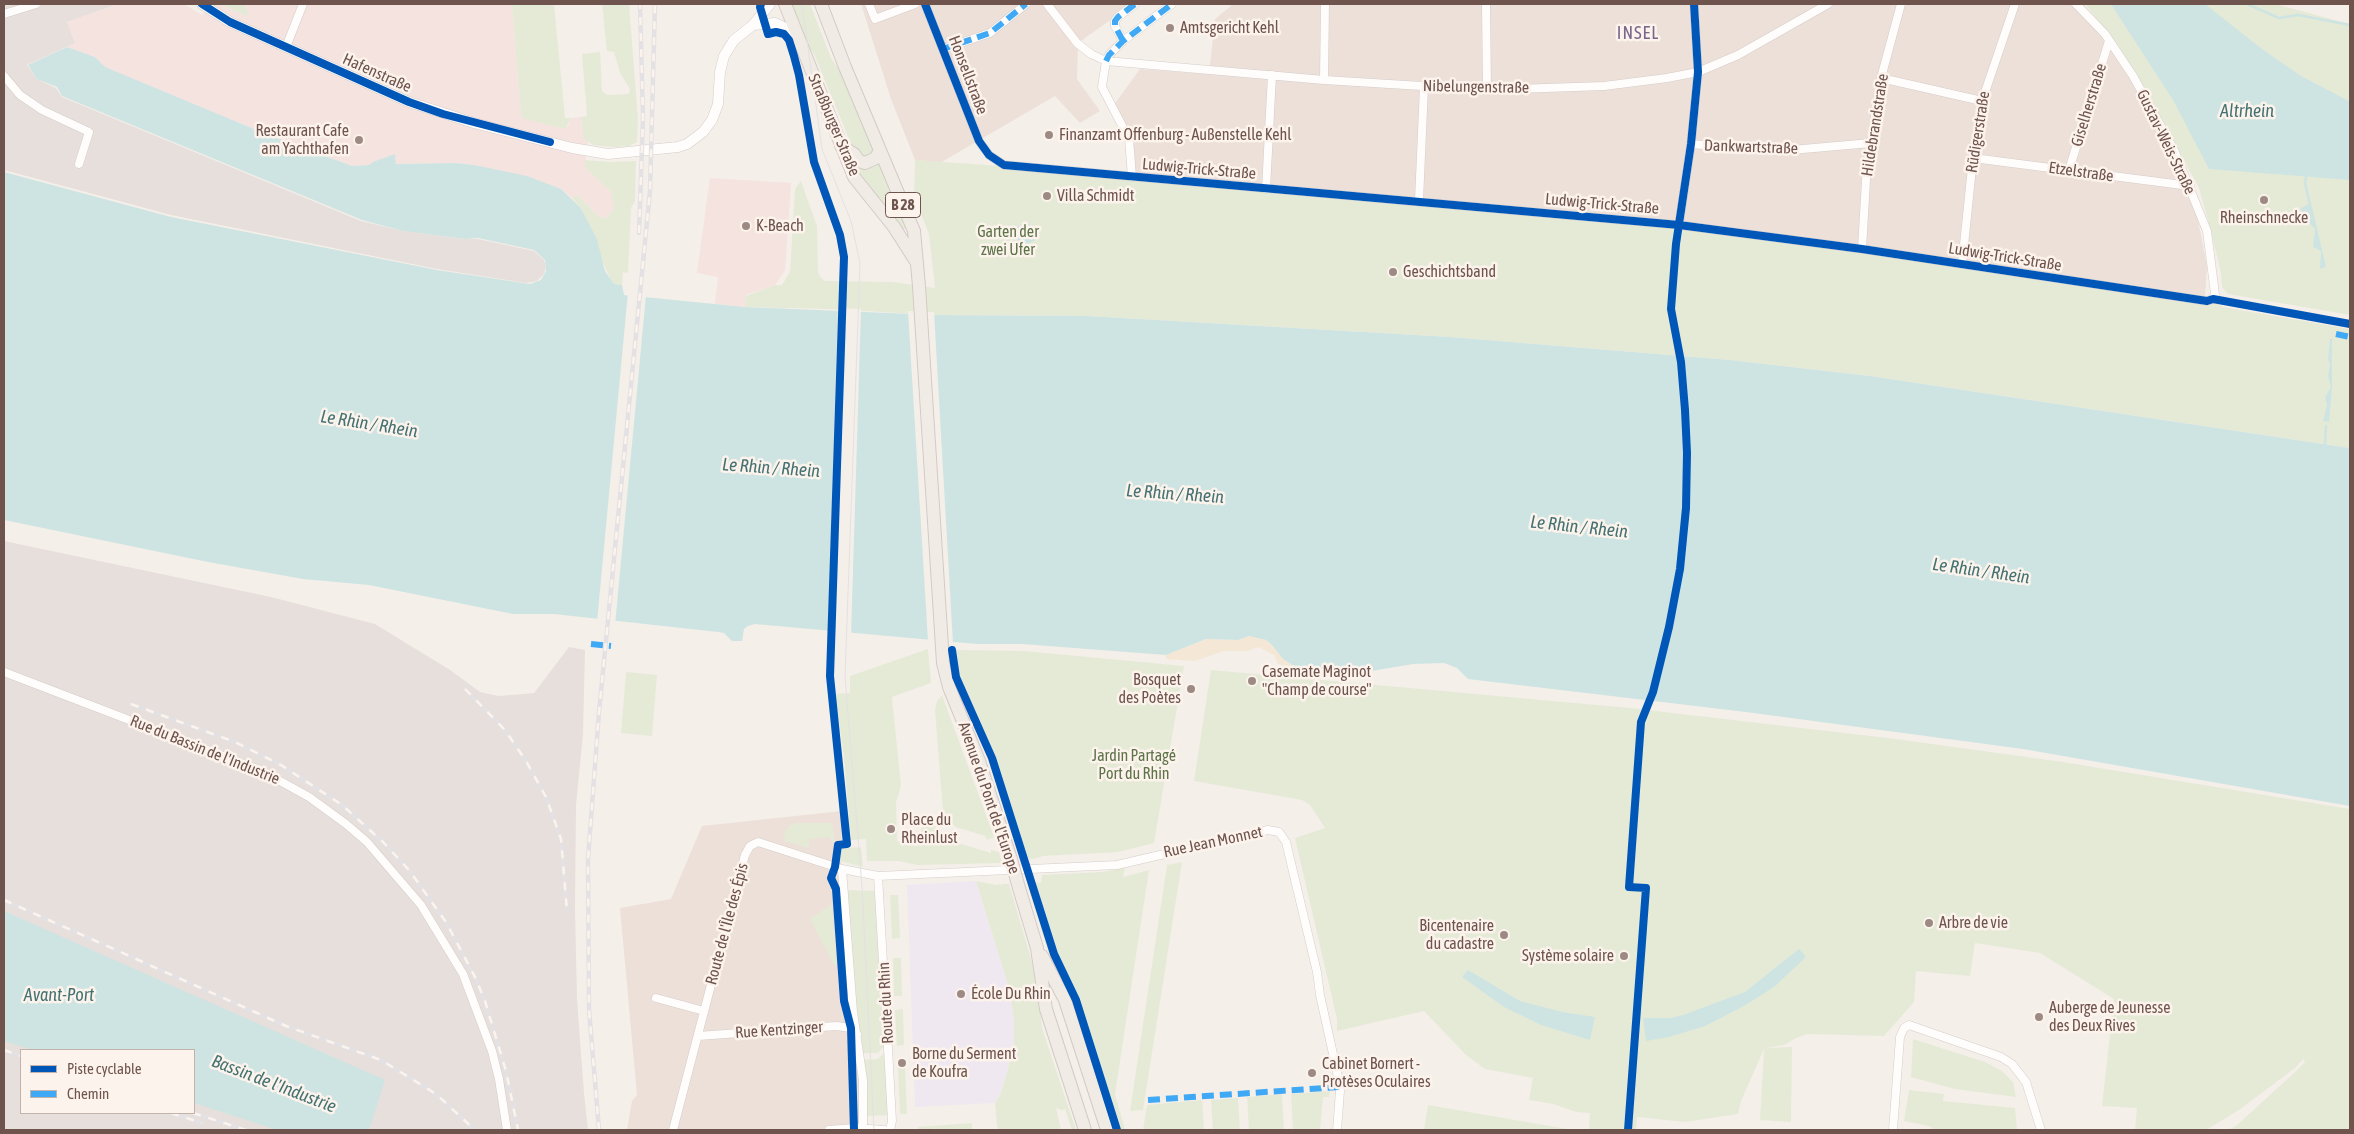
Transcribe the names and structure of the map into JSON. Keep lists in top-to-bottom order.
{
  "streets": {
    "main road": ["Straßburger Straße", "B 28", "Avenue du Pont de l'Europe"],
    "street": [
      "Hafenstraße",
      "Honsellstraße",
      "Nibelungenstraße",
      "Giselherstraße",
      "Hildebrandstraße",
      "Rüdigerstraße",
      "Gustav-Weis-Straße",
      "Dankwartstraße",
      "Ludwig-Trick-Straße",
      "Etzelstraße",
      "Rue du Bassin de l'Industrie",
      "Rue Jean Monnet",
      "Route de l'Île des Épis",
      "Route du Rhin",
      "Rue Kentzinger"
    ]
  },
  "crossings": [
    ["Honsellstraße", "Ludwig-Trick-Straße"],
    ["Giselherstraße", "Gustav-Weis-Straße"],
    ["Giselherstraße", "Etzelstraße"],
    ["Straßburger Straße", "Avenue du Pont de l'Europe"],
    ["Hildebrandstraße", "Dankwartstraße"],
    ["Hildebrandstraße", "Ludwig-Trick-Straße"],
    ["Rüdigerstraße", "Ludwig-Trick-Straße"],
    ["Rüdigerstraße", "Etzelstraße"],
    ["Gustav-Weis-Straße", "Ludwig-Trick-Straße"],
    ["Gustav-Weis-Straße", "Etzelstraße"],
    ["Rue Jean Monnet", "Route de l'Île des Épis"],
    ["Rue Jean Monnet", "Route du Rhin"],
    ["Route de l'Île des Épis", "Rue Kentzinger"],
    ["Route du Rhin", "Rue Kentzinger"]
  ],
  "districts": ["INSEL"],
  "water": [
    "Altrhein",
    "Le Rhin / Rhein",
    "Avant-Port",
    "Bassin de l'Industrie"
  ],
  "parks": ["Garten der zwei Ufer", "Jardin Partagé Port du Rhin"],
  "places": [
    "Amtsgericht Kehl",
    "Finanzamt Offenburg - Außenstelle Kehl",
    "Restaurant Cafe am Yachthafen",
    "Villa Schmidt",
    "Rheinschnecke",
    "K-Beach",
    "Geschichtsband",
    "Casemate Maginot \"Champ de course\"",
    "Bosquet des Poètes",
    "Place du Rheinlust",
    "Arbre de vie",
    "Bicentenaire du cadastre",
    "Système solaire",
    "École Du Rhin",
    "Auberge de Jeunesse des Deux Rives",
    "Borne du Serment de Koufra",
    "Cabinet Bornert - Protèses Oculaires"
  ],
  "legend": ["Piste cyclable", "Chemin"]
}
